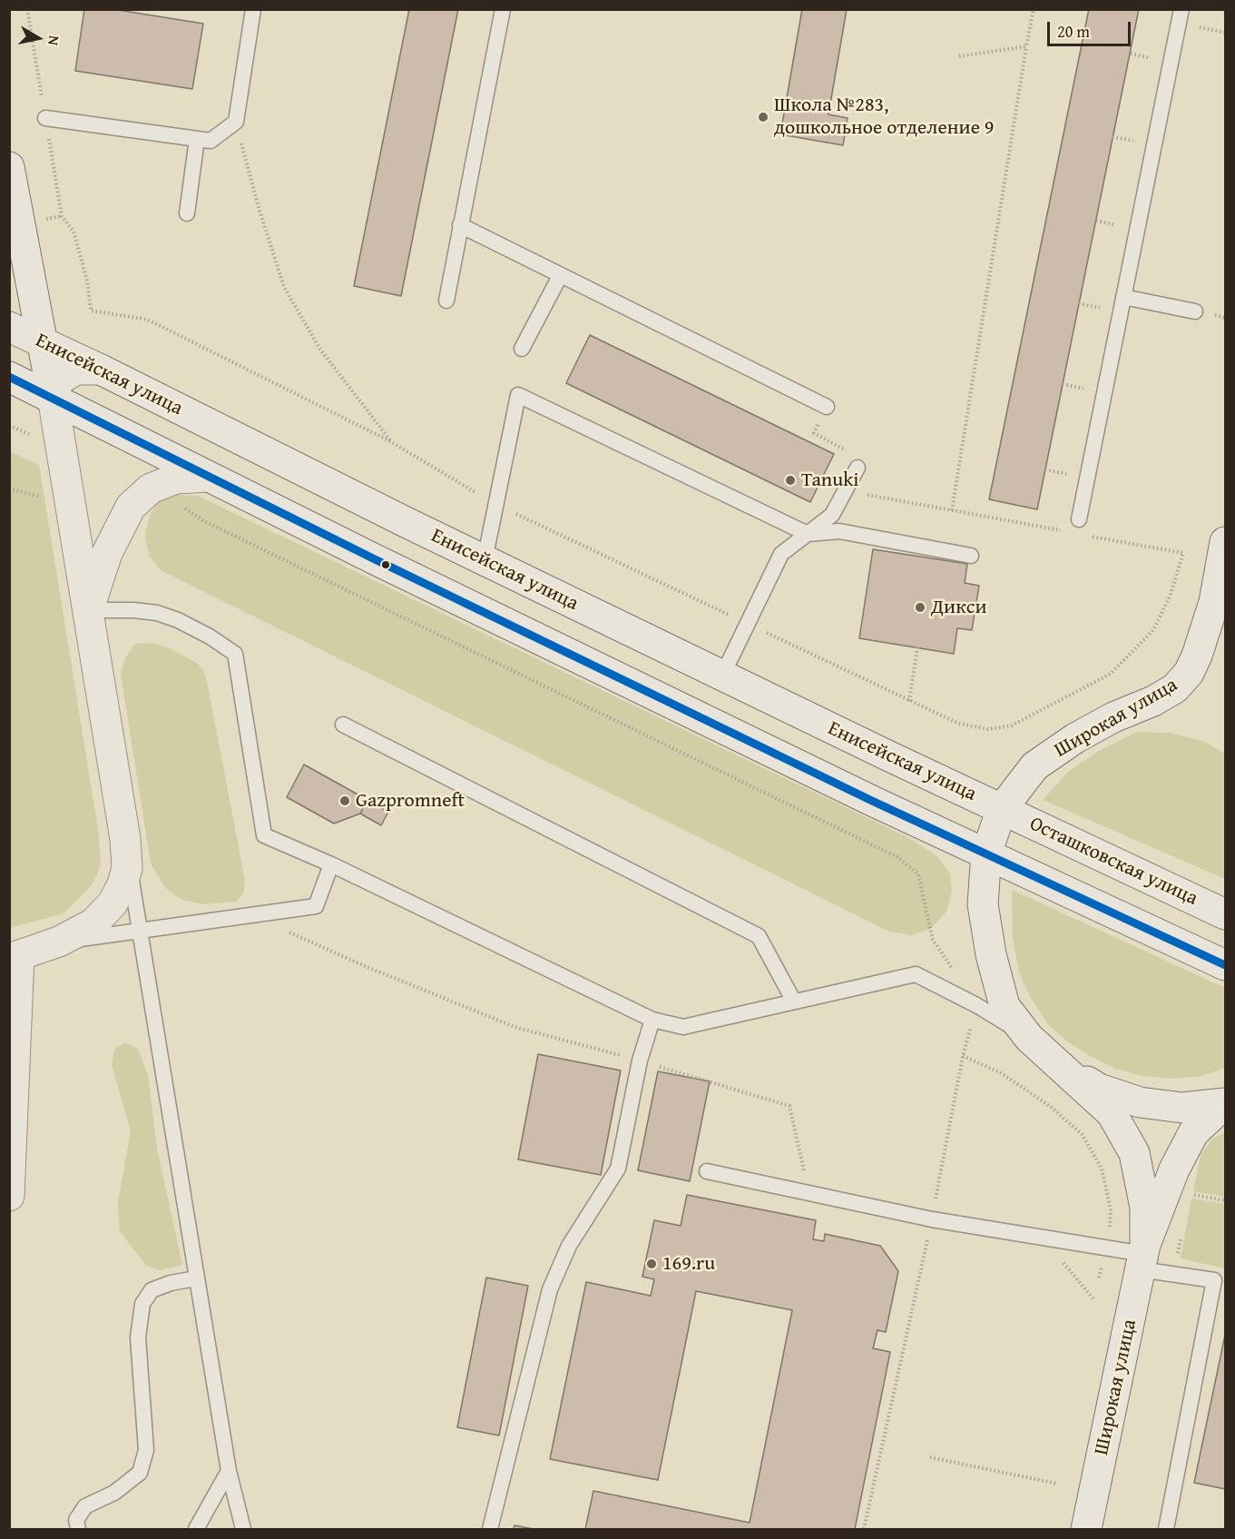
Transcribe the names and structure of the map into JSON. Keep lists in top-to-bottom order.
{
  "streets": {
    "main road": ["Енисейская улица", "Широкая улица", "Осташковская улица"]
  },
  "crossings": [
    ["Енисейская улица", "Широкая улица"],
    ["Енисейская улица", "Осташковская улица"],
    ["Широкая улица", "Осташковская улица"]
  ],
  "places": [
    "Школа №283, дошкольное отделение 9",
    "Tanuki",
    "Дикси",
    "Gazpromneft",
    "169.ru"
  ],
  "scale_bar": "20 m",
  "north": "right"
}
